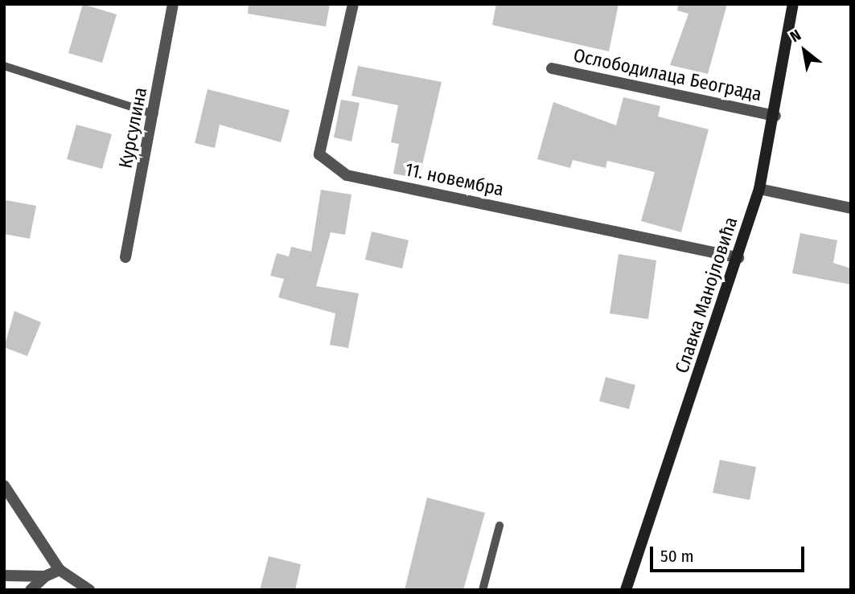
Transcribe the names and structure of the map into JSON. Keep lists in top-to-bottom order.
{
  "streets": {
    "main road": ["Славка Манојловића"],
    "street": ["Ослободилаца Београда", "Курсулина", "11. новембра"]
  },
  "crossings": [
    ["Ослободилаца Београда", "Славка Манојловића"],
    ["11. новембра", "Славка Манојловића"]
  ],
  "scale_bar": "50 m",
  "north": "top left"
}
